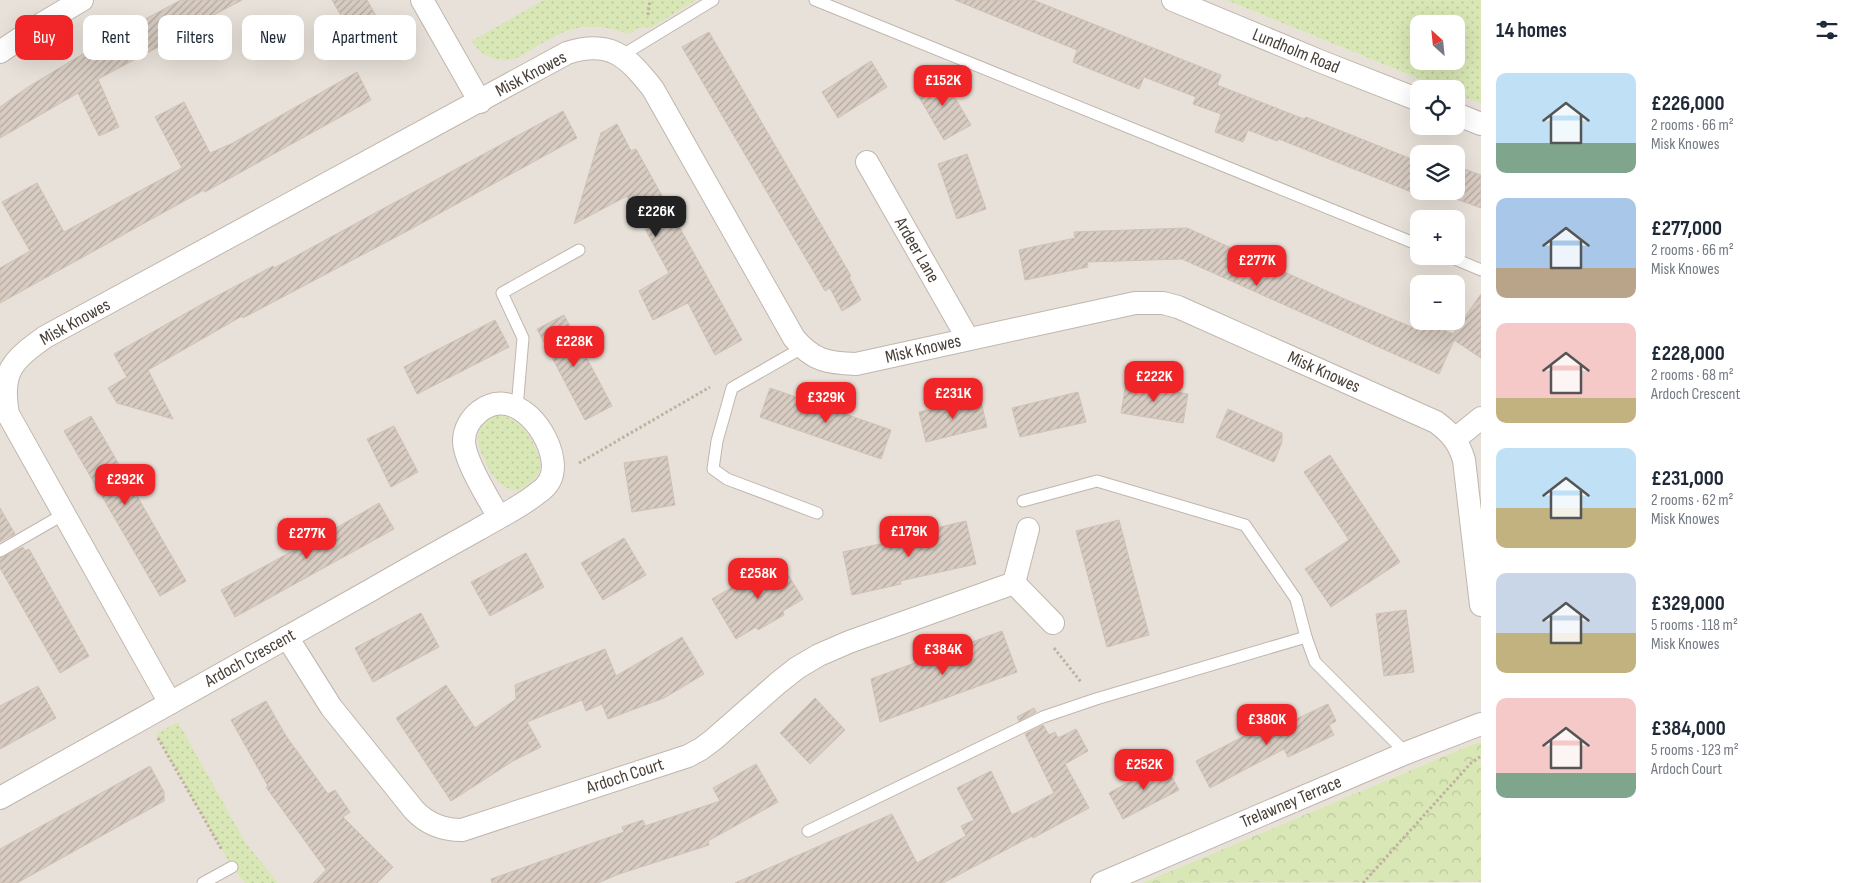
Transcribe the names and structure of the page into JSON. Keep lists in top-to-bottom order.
{
  "streets": {
    "street": [
      "Lundholm Road",
      "Misk Knowes",
      "Ardeer Lane",
      "Ardoch Crescent",
      "Ardoch Court",
      "Trelawney Terrace"
    ]
  },
  "crossings": [
    ["Misk Knowes", "Ardeer Lane"],
    ["Misk Knowes", "Ardoch Crescent"],
    ["Ardoch Crescent", "Ardoch Court"]
  ],
  "north": "top left",
  "page": {
    "heading": "14 homes",
    "map_buttons": ["+", "−"],
    "chip": [
      "Buy",
      "Rent",
      "Filters",
      "New",
      "Apartment"
    ],
    "list": [
      {
        "name": "£226,000",
        "note": "2 rooms · 66 m² · Misk Knowes"
      },
      {
        "name": "£277,000",
        "note": "2 rooms · 66 m² · Misk Knowes"
      },
      {
        "name": "£228,000",
        "note": "2 rooms · 68 m² · Ardoch Crescent"
      },
      {
        "name": "£231,000",
        "note": "2 rooms · 62 m² · Misk Knowes"
      },
      {
        "name": "£329,000",
        "note": "5 rooms · 118 m² · Misk Knowes"
      },
      {
        "name": "£384,000",
        "note": "5 rooms · 123 m² · Ardoch Court"
      }
    ],
    "price": [
      "£152K",
      "£226K",
      "£277K",
      "£228K",
      "£222K",
      "£231K",
      "£329K",
      "£292K",
      "£179K",
      "£277K",
      "£258K",
      "£384K",
      "£380K",
      "£252K"
    ]
  }
}
